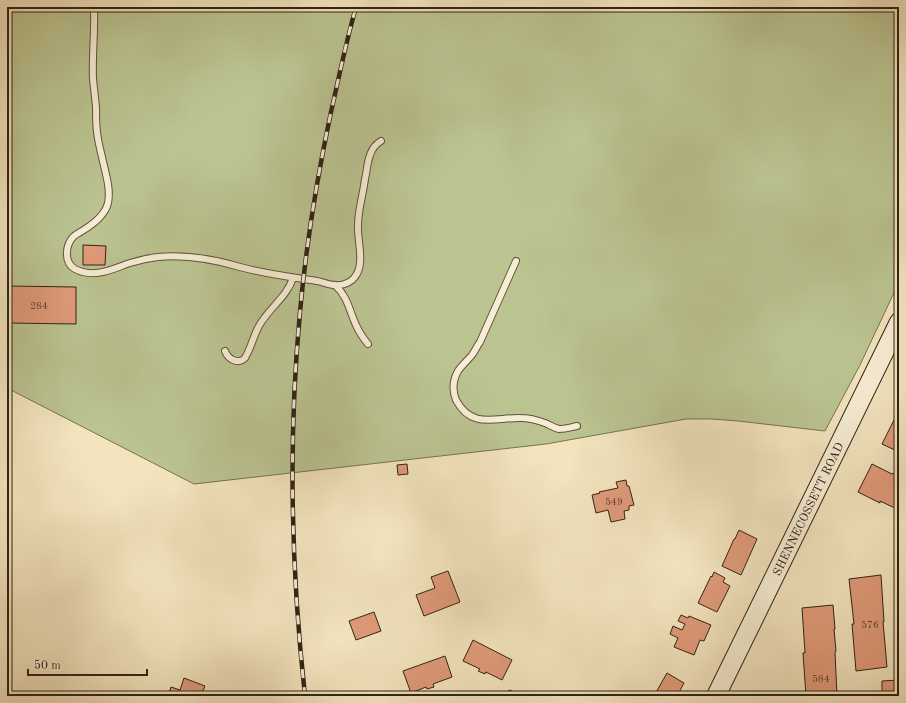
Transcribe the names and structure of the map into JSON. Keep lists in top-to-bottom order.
{
  "streets": {
    "street": ["SHENNECOSSETT ROAD"]
  },
  "house_numbers": [
    "284",
    "549",
    "576",
    "584"
  ],
  "scale_bar": "50 m"
}
